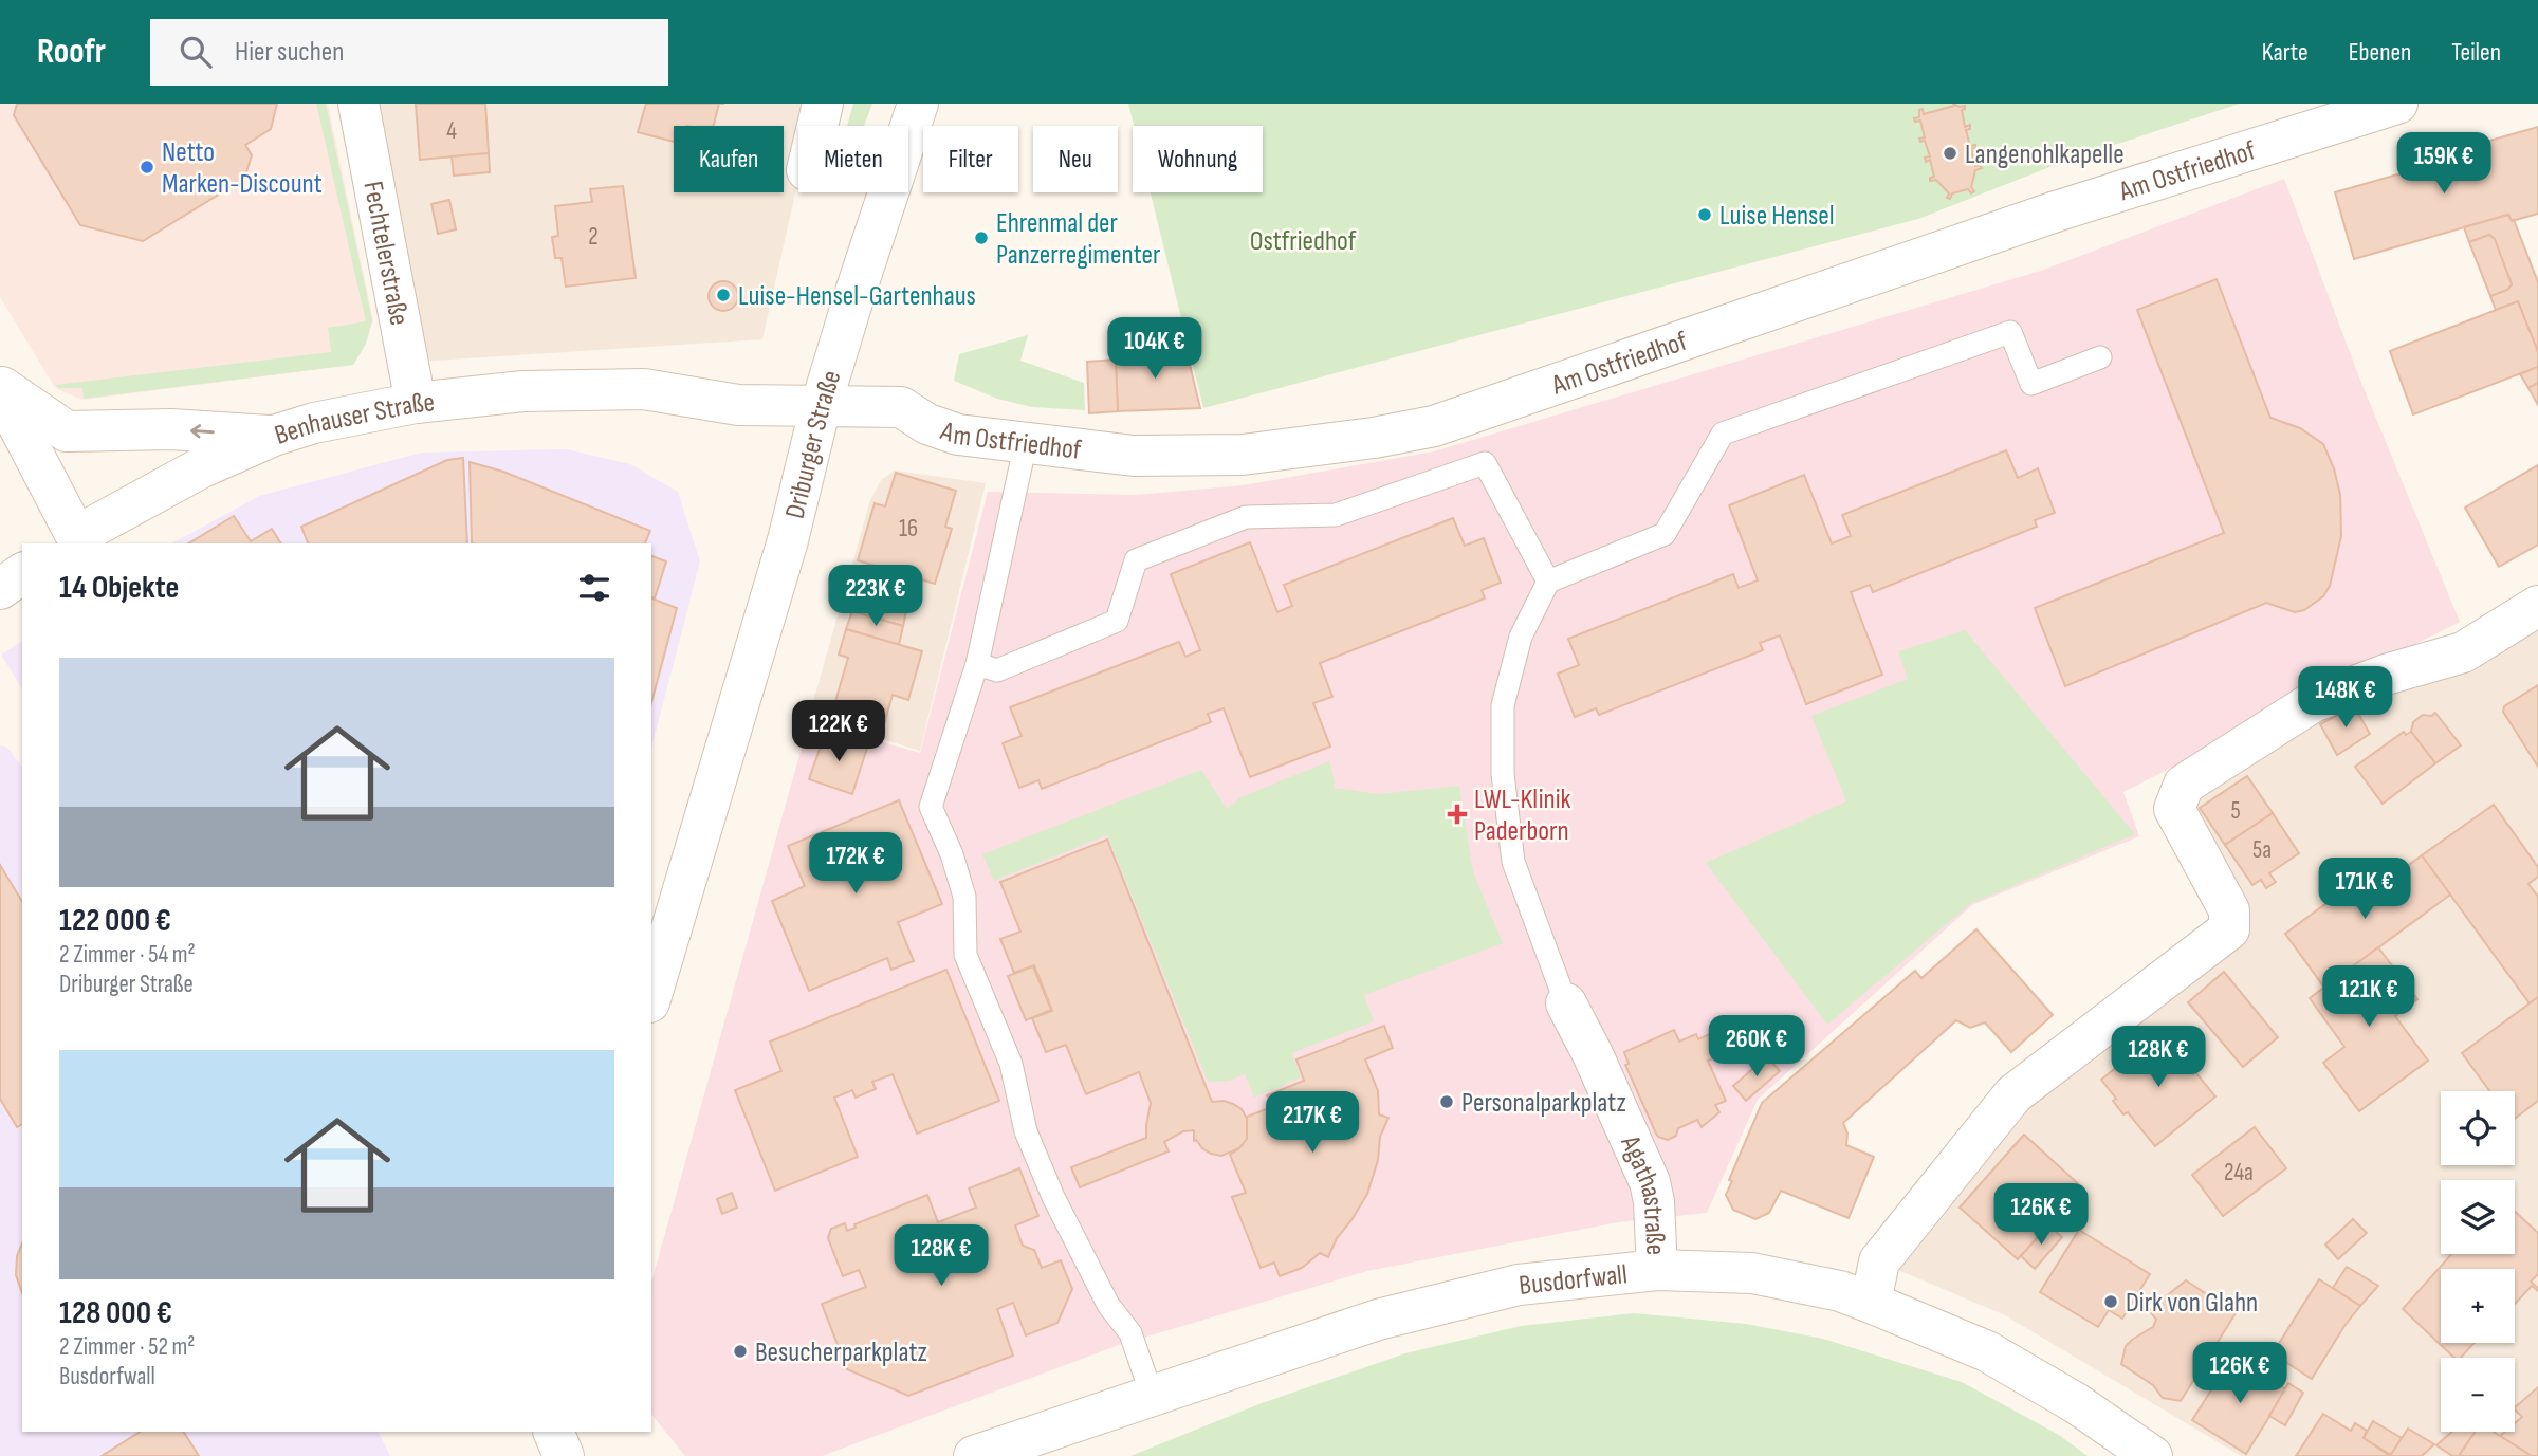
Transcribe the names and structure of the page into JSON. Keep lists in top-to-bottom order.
{
  "streets": {
    "main road": [
      "Am Ostfriedhof",
      "Fechtelerstraße",
      "Benhauser Straße",
      "Driburger Straße",
      "Agathastraße",
      "Busdorfwall"
    ]
  },
  "crossings": [
    ["Am Ostfriedhof", "Benhauser Straße"],
    ["Am Ostfriedhof", "Driburger Straße"],
    ["Fechtelerstraße", "Benhauser Straße"],
    ["Benhauser Straße", "Driburger Straße"],
    ["Agathastraße", "Busdorfwall"]
  ],
  "parks": ["Ostfriedhof"],
  "places": {
    "other": [
      "Langenohlkapelle",
      "Netto Marken-Discount",
      "Luise Hensel",
      "Ehrenmal der Panzerregimenter",
      "Luise-Hensel-Gartenhaus",
      "Personalparkplatz",
      "Dirk von Glahn",
      "Besucherparkplatz"
    ],
    "health": ["LWL-Klinik Paderborn"]
  },
  "house_numbers": [
    "4",
    "2",
    "16",
    "5",
    "5a",
    "24a"
  ],
  "page": {
    "header": "Roofr",
    "search": "Hier suchen",
    "nav": ["Karte", "Ebenen", "Teilen"],
    "chip": [
      "Kaufen",
      "Mieten",
      "Filter",
      "Neu",
      "Wohnung"
    ],
    "price": [
      "159K €",
      "104K €",
      "223K €",
      "148K €",
      "122K €",
      "172K €",
      "171K €",
      "121K €",
      "260K €",
      "128K €",
      "217K €",
      "126K €",
      "128K €",
      "126K €"
    ],
    "heading": "14 Objekte",
    "list": [
      {
        "name": "122 000 €",
        "note": "2 Zimmer · 54 m² · Driburger Straße"
      },
      {
        "name": "128 000 €",
        "note": "2 Zimmer · 52 m² · Busdorfwall"
      }
    ],
    "map_buttons": ["+", "−"]
  }
}
